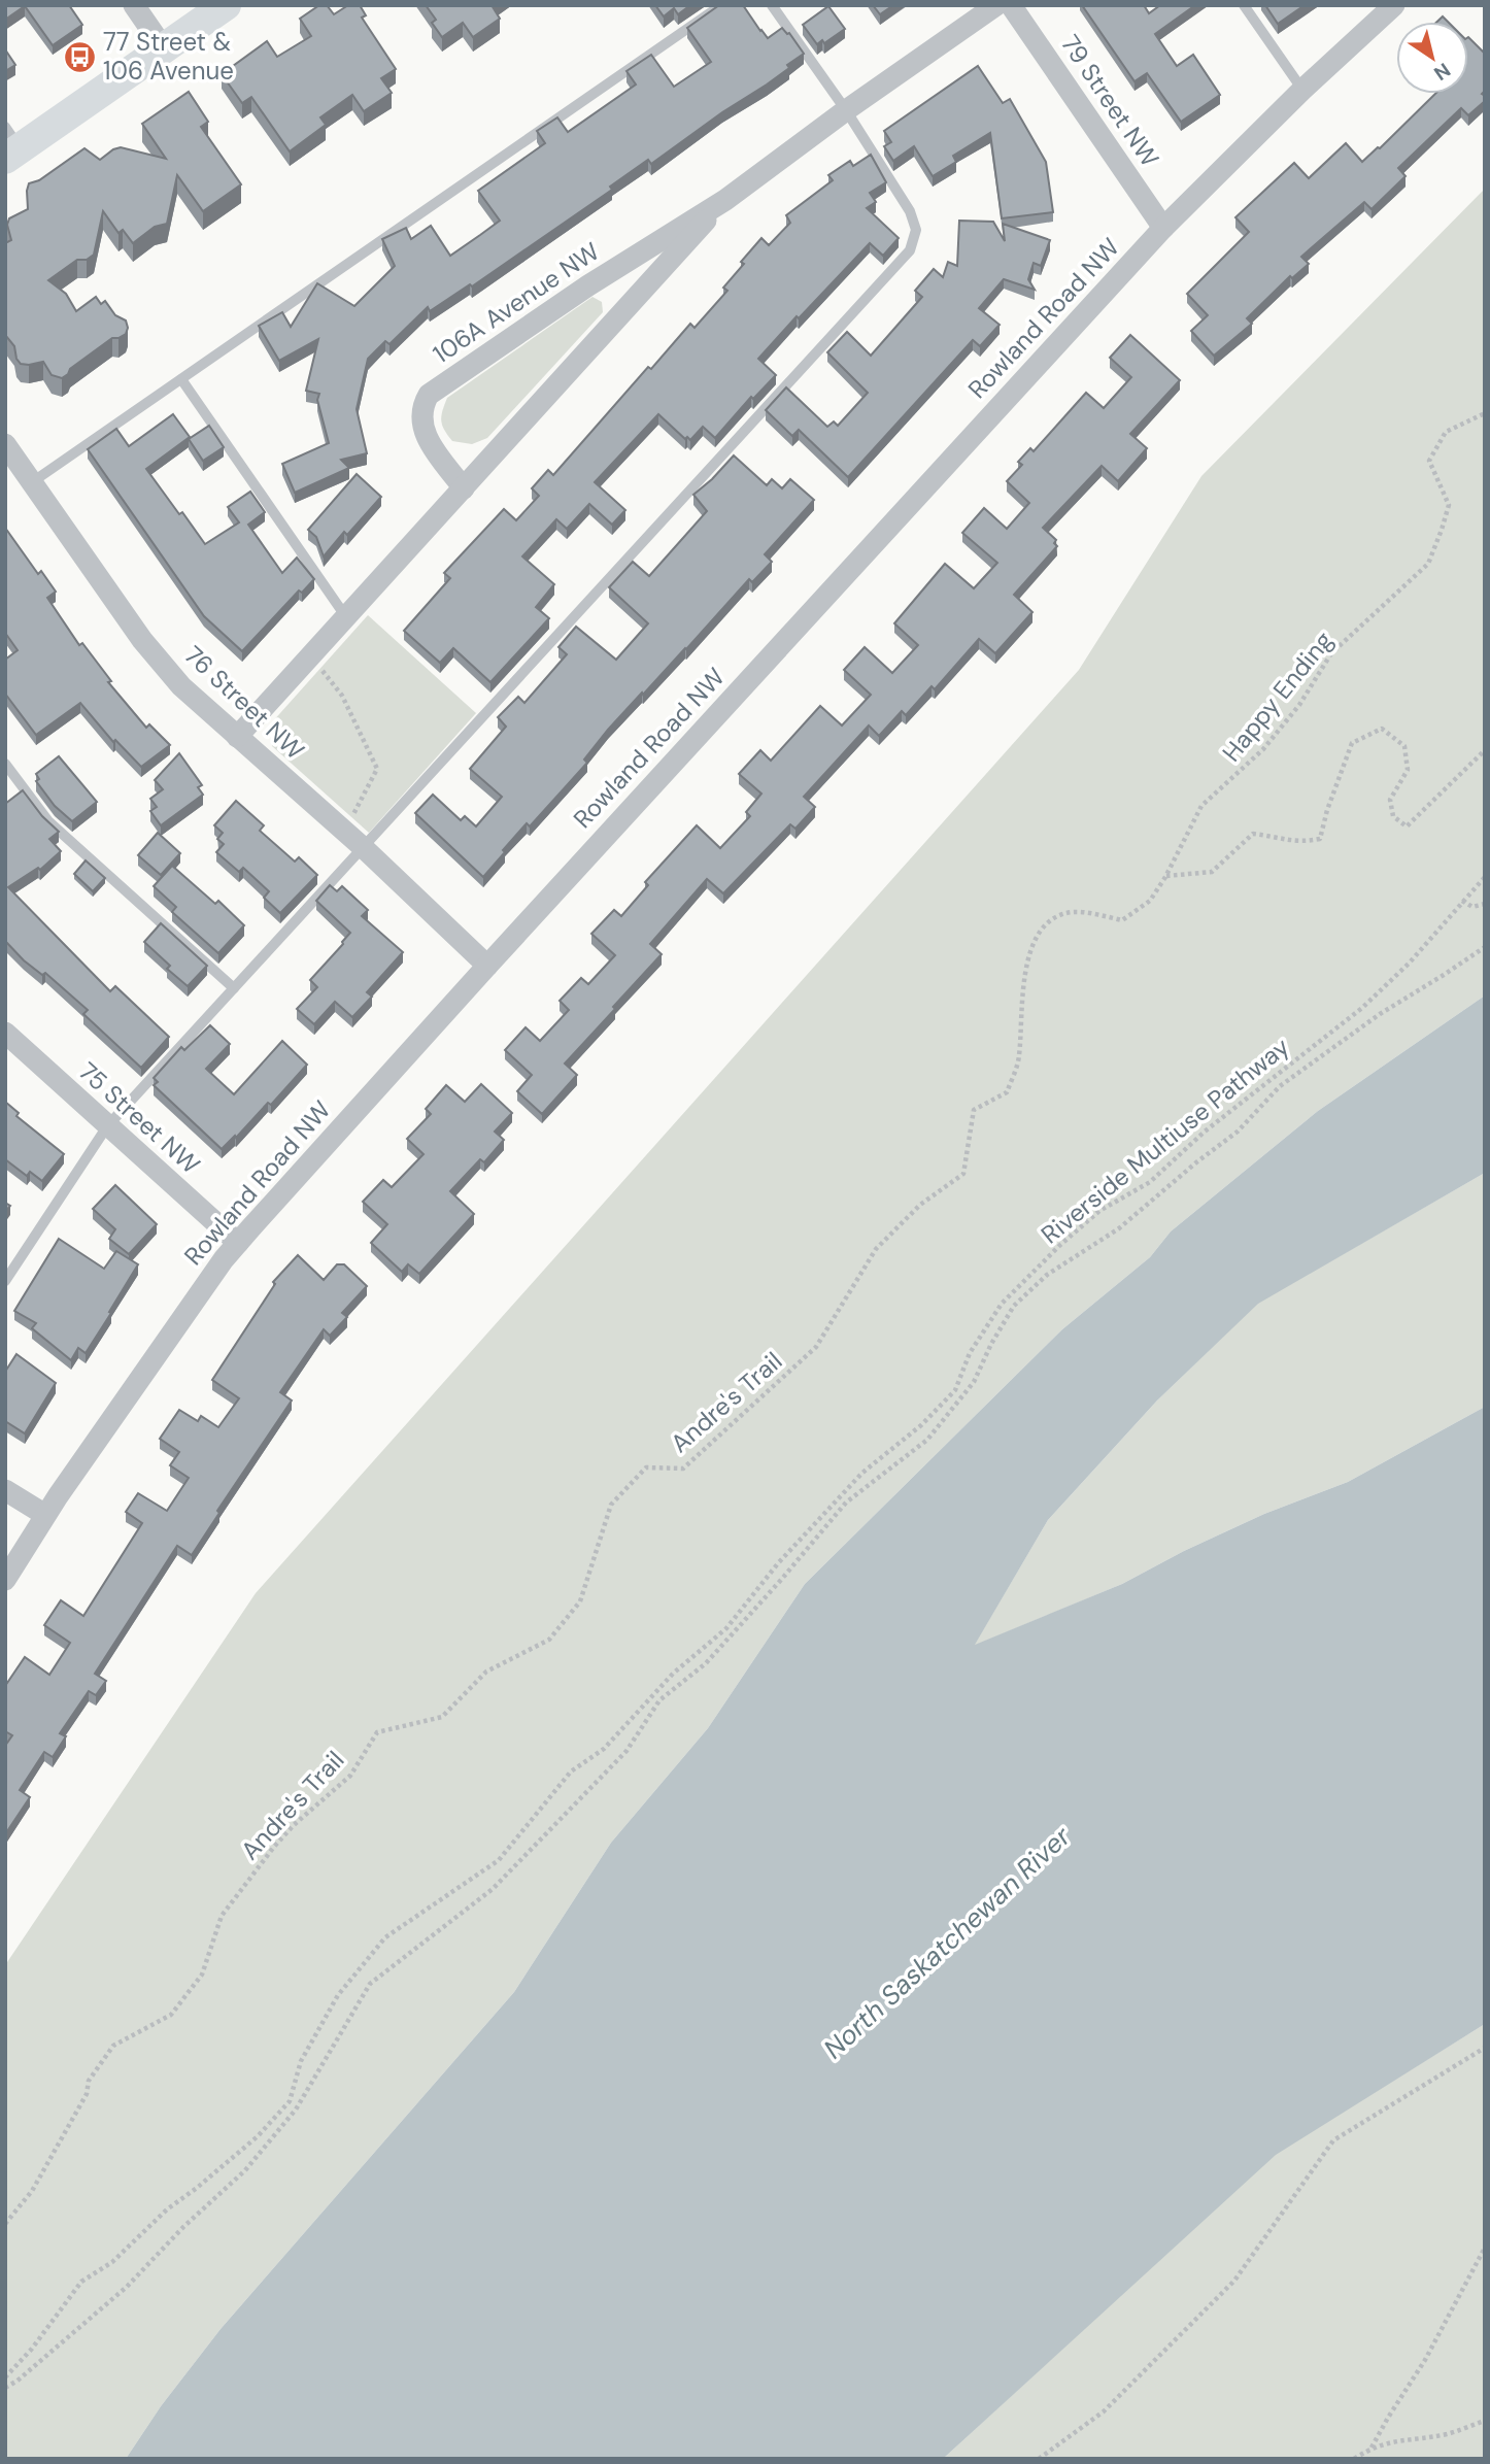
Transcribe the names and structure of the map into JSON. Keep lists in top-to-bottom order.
{
  "streets": {
    "street": [
      "79 Street NW",
      "106A Avenue NW",
      "Rowland Road NW",
      "76 Street NW",
      "75 Street NW"
    ],
    "path": ["Happy Ending", "Riverside Multiuse Pathway", "Andre's Trail"]
  },
  "crossings": [
    ["79 Street NW", "Rowland Road NW"],
    ["106A Avenue NW", "76 Street NW"],
    ["Rowland Road NW", "76 Street NW"],
    ["Rowland Road NW", "75 Street NW"],
    ["Happy Ending", "Andre's Trail"]
  ],
  "water": ["North Saskatchewan River"],
  "places": {
    "bus stop": ["77 Street & 106 Avenue"]
  },
  "north": "bottom right"
}
